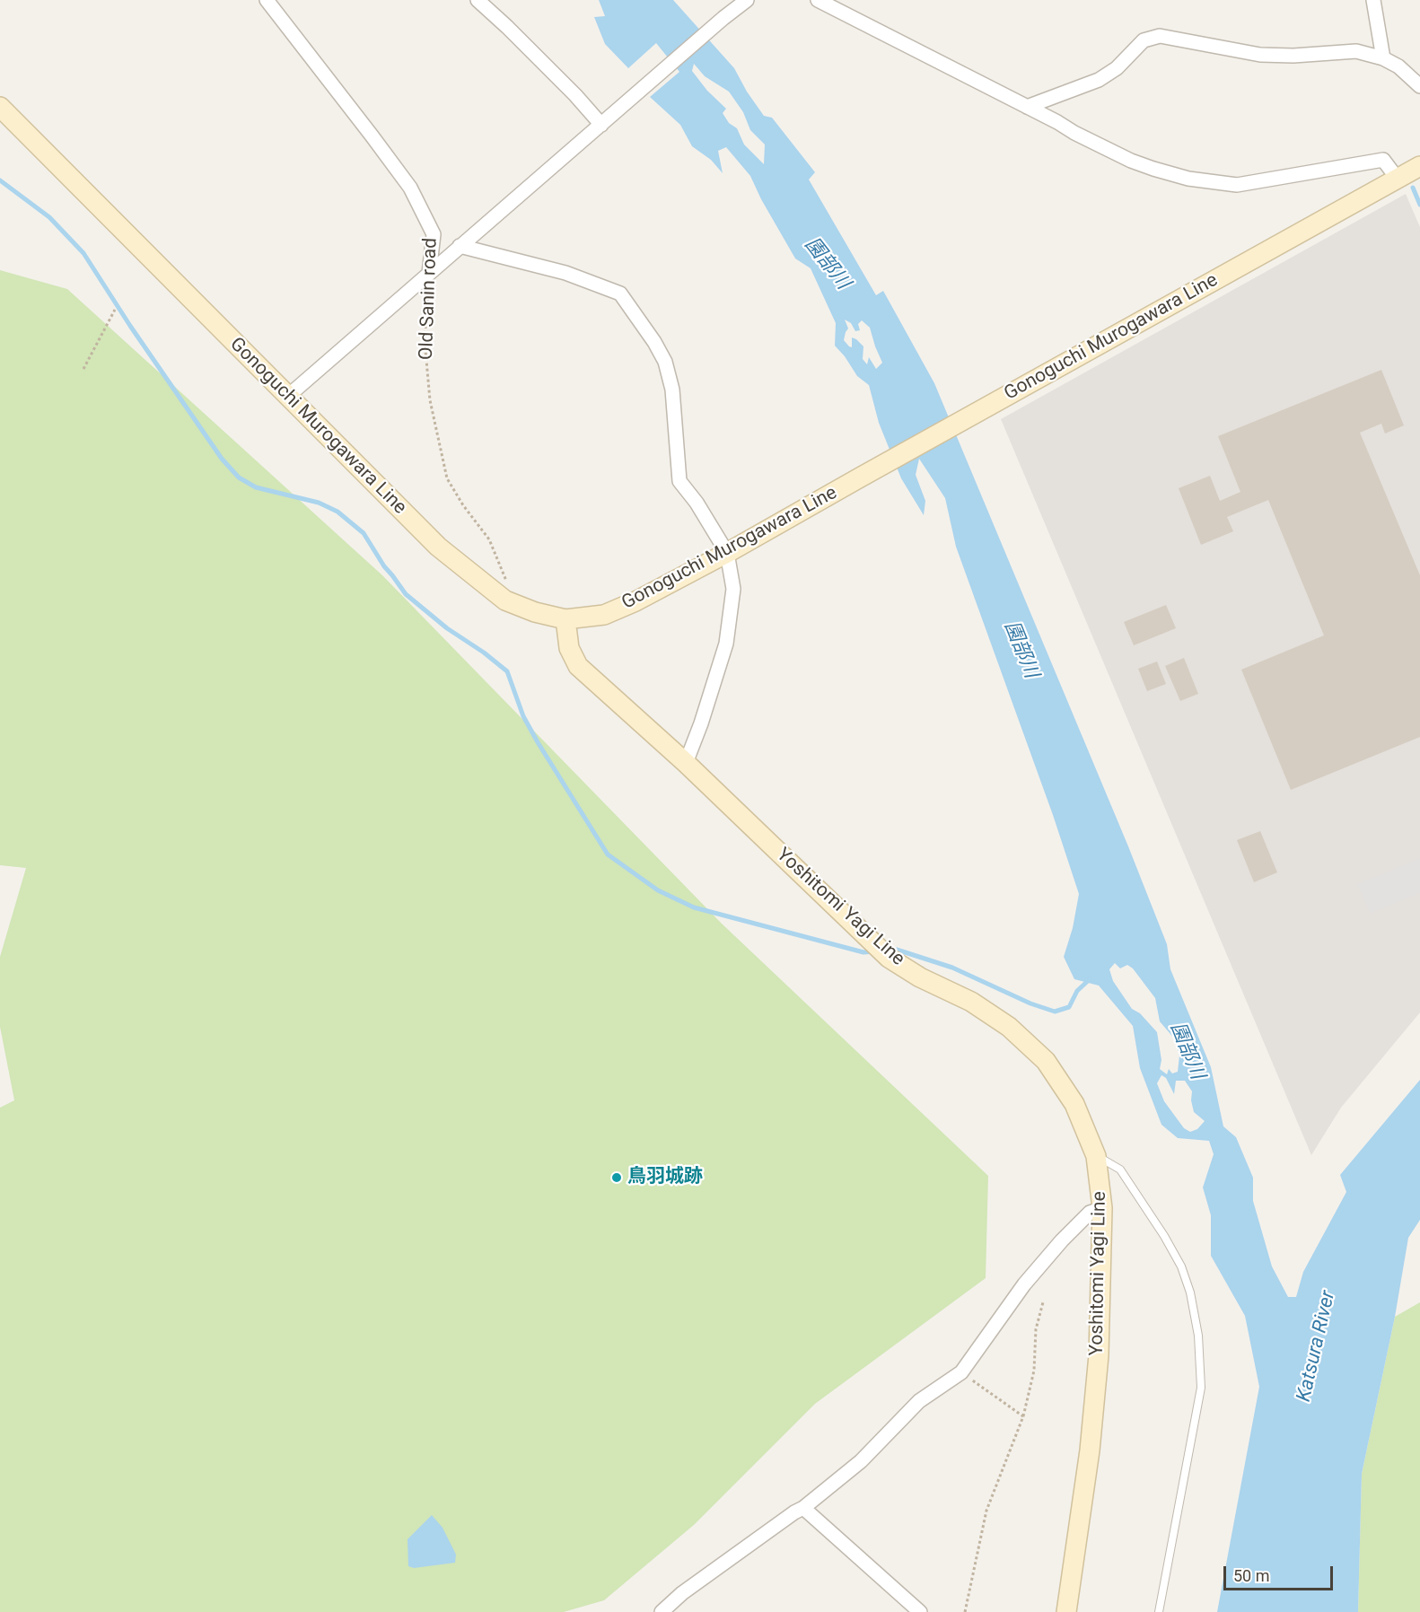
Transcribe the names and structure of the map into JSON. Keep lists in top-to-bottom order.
{
  "streets": {
    "main road": ["Gonoguchi Murogawara Line", "Yoshitomi Yagi Line"],
    "street": ["Old Sanin road"]
  },
  "crossings": [
    ["Old Sanin road", "Gonoguchi Murogawara Line"],
    ["Gonoguchi Murogawara Line", "Yoshitomi Yagi Line"]
  ],
  "water": ["園部川", "Katsura River"],
  "places": ["鳥羽城跡"],
  "scale_bar": "50 m"
}
